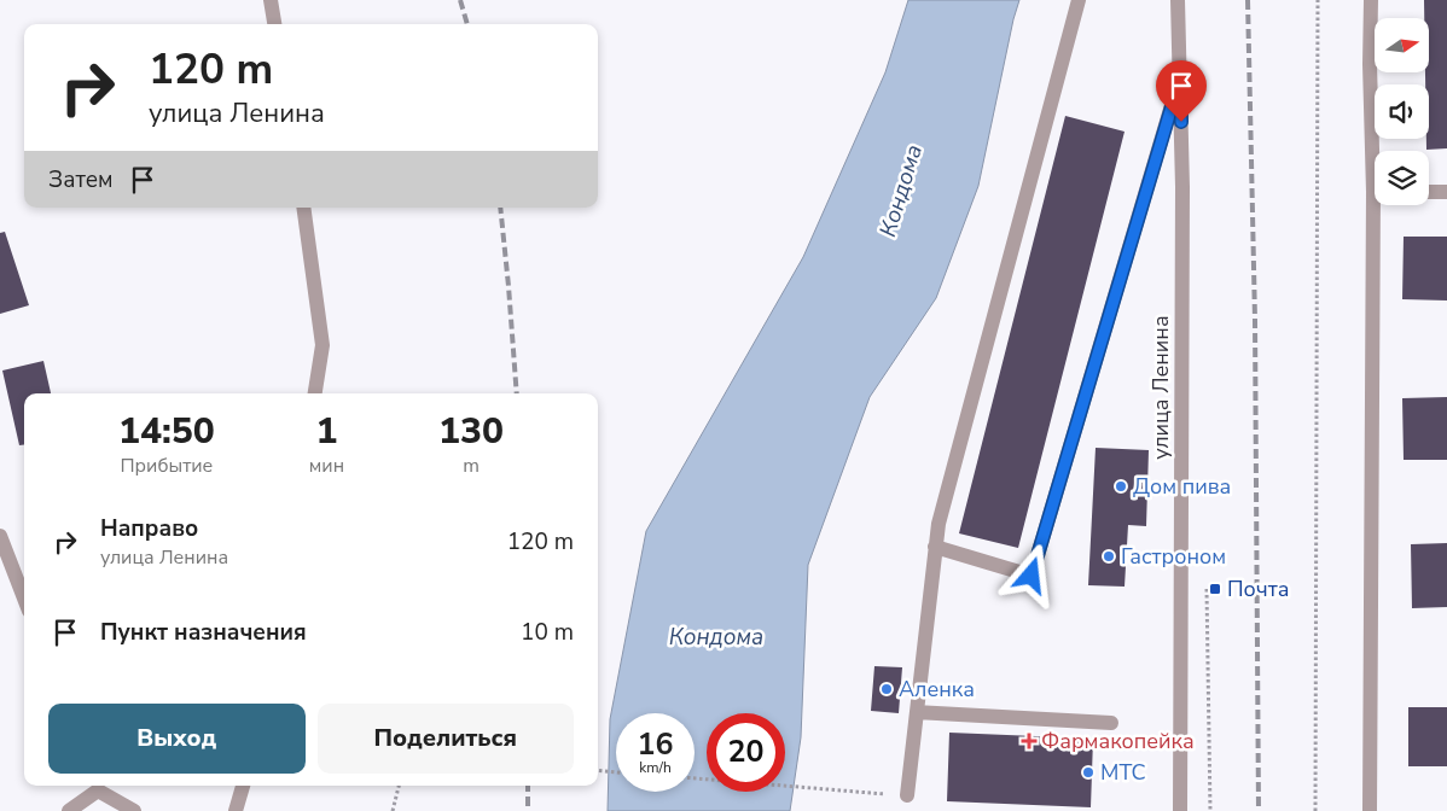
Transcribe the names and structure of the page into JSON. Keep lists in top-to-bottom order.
{
  "streets": {
    "street": ["улица Ленина"]
  },
  "water": ["Кондома"],
  "places": {
    "other": [
      "Дом пива",
      "Гастроном",
      "Аленка",
      "МТС"
    ],
    "transit": ["Почта"],
    "health": ["Фармакопейка"]
  },
  "north": "right",
  "page": {
    "turn": ["120 m", "улица Ленина"],
    "then": "Затем",
    "eta": [
      "14:50",
      "Прибытие",
      "1",
      "мин",
      "130",
      "m"
    ],
    "list": [
      {
        "name": "Направо",
        "note": "улица Ленина",
        "value": "120 m"
      },
      {
        "name": "Пункт назначения",
        "value": "10 m"
      }
    ],
    "buttons": ["Выход", "Поделиться"],
    "speed": "16 km/h",
    "limit": "20"
  }
}
